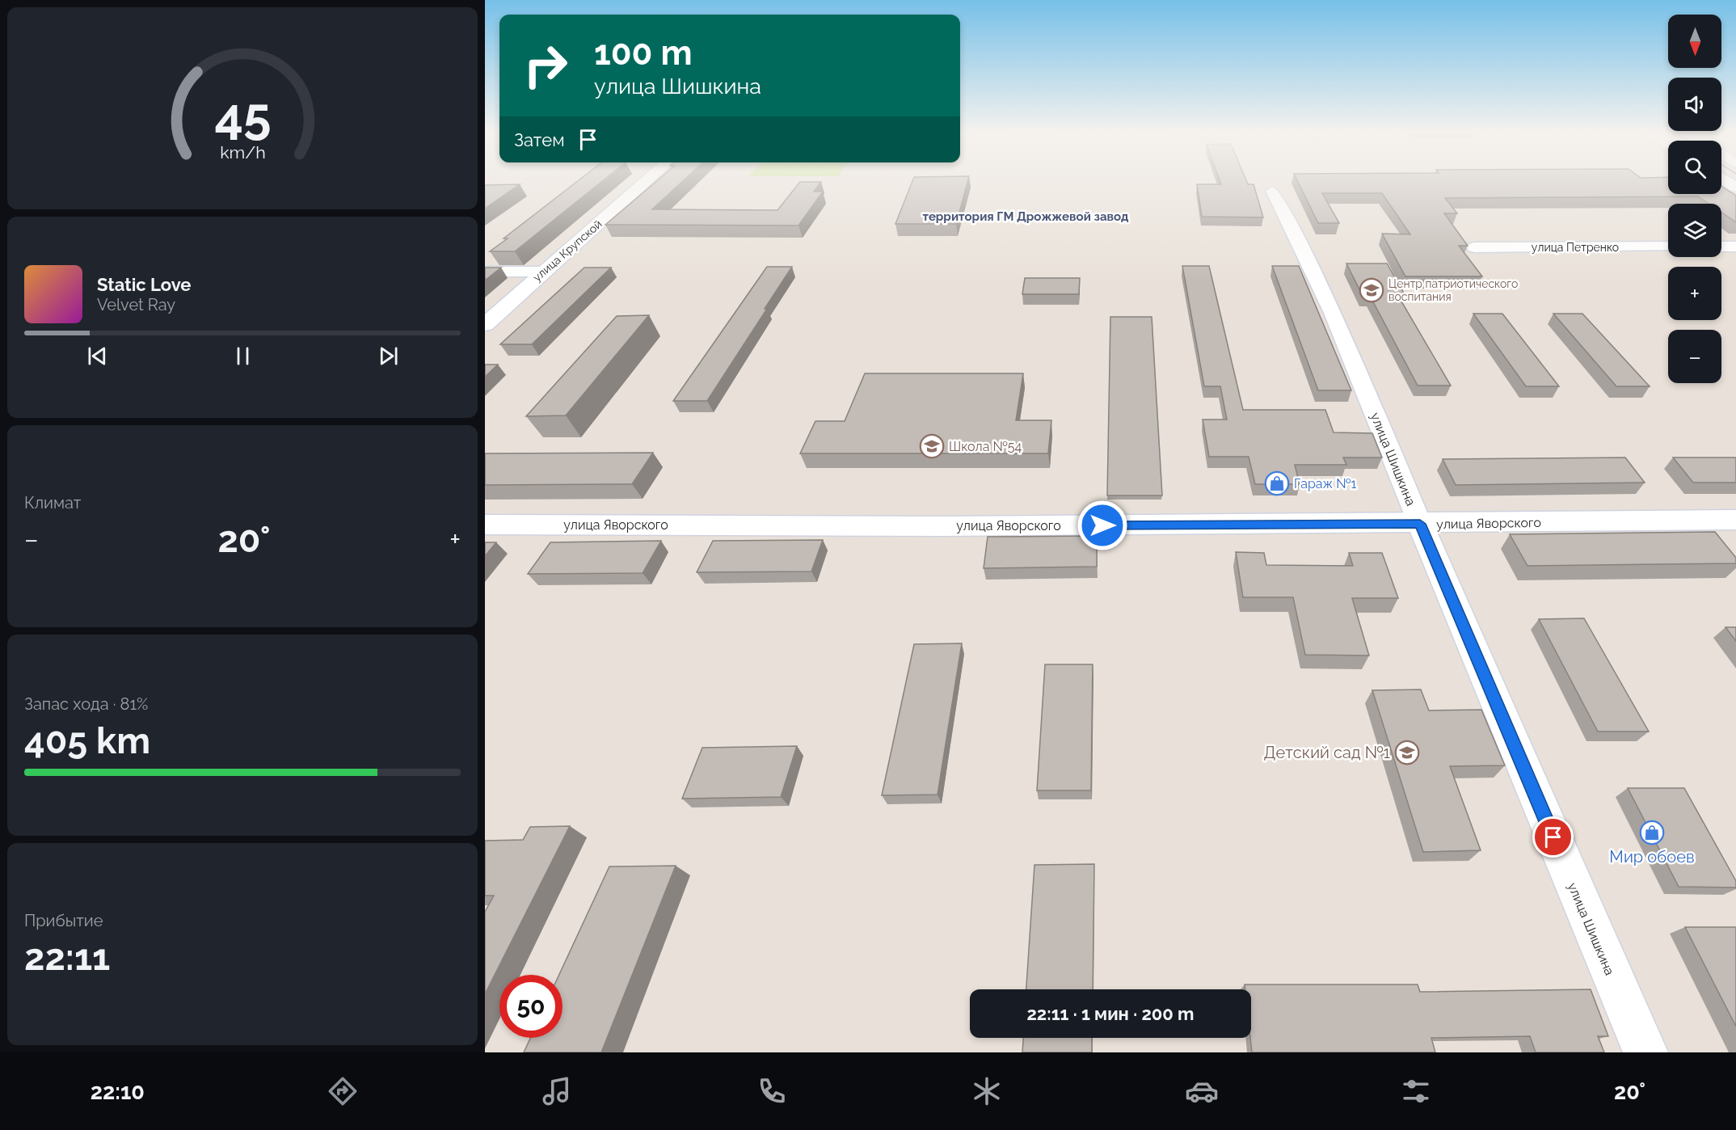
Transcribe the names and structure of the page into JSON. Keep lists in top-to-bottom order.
{
  "streets": {
    "main road": ["улица Крупской", "улица Шишкина", "улица Яворского"],
    "street": ["улица Петренко"]
  },
  "crossings": [
    ["улица Шишкина", "улица Яворского"]
  ],
  "districts": ["территория ГМ Дрожжевой завод"],
  "places": {
    "school or university": ["Центр патриотического воспитания", "Школа №54", "Детский сад №1"],
    "shop": ["Гараж №1", "Мир обоев"]
  },
  "north": "bottom",
  "page": {
    "map_buttons": ["+", "−"],
    "turn": ["100 m", "улица Шишкина"],
    "then": "Затем",
    "song": ["Static Love", "Velvet Ray"],
    "tile": [
      "Климат",
      ["Запас хода · 81%", "405 km"],
      ["Прибытие", "22:11"]
    ],
    "heat": ["−", "20°", "+"],
    "limit": "50",
    "trip": "22:11 · 1 мин · 200 m",
    "tabs": ["22:10", "20°"],
    "gauge": ["45", "km/h"]
  }
}
